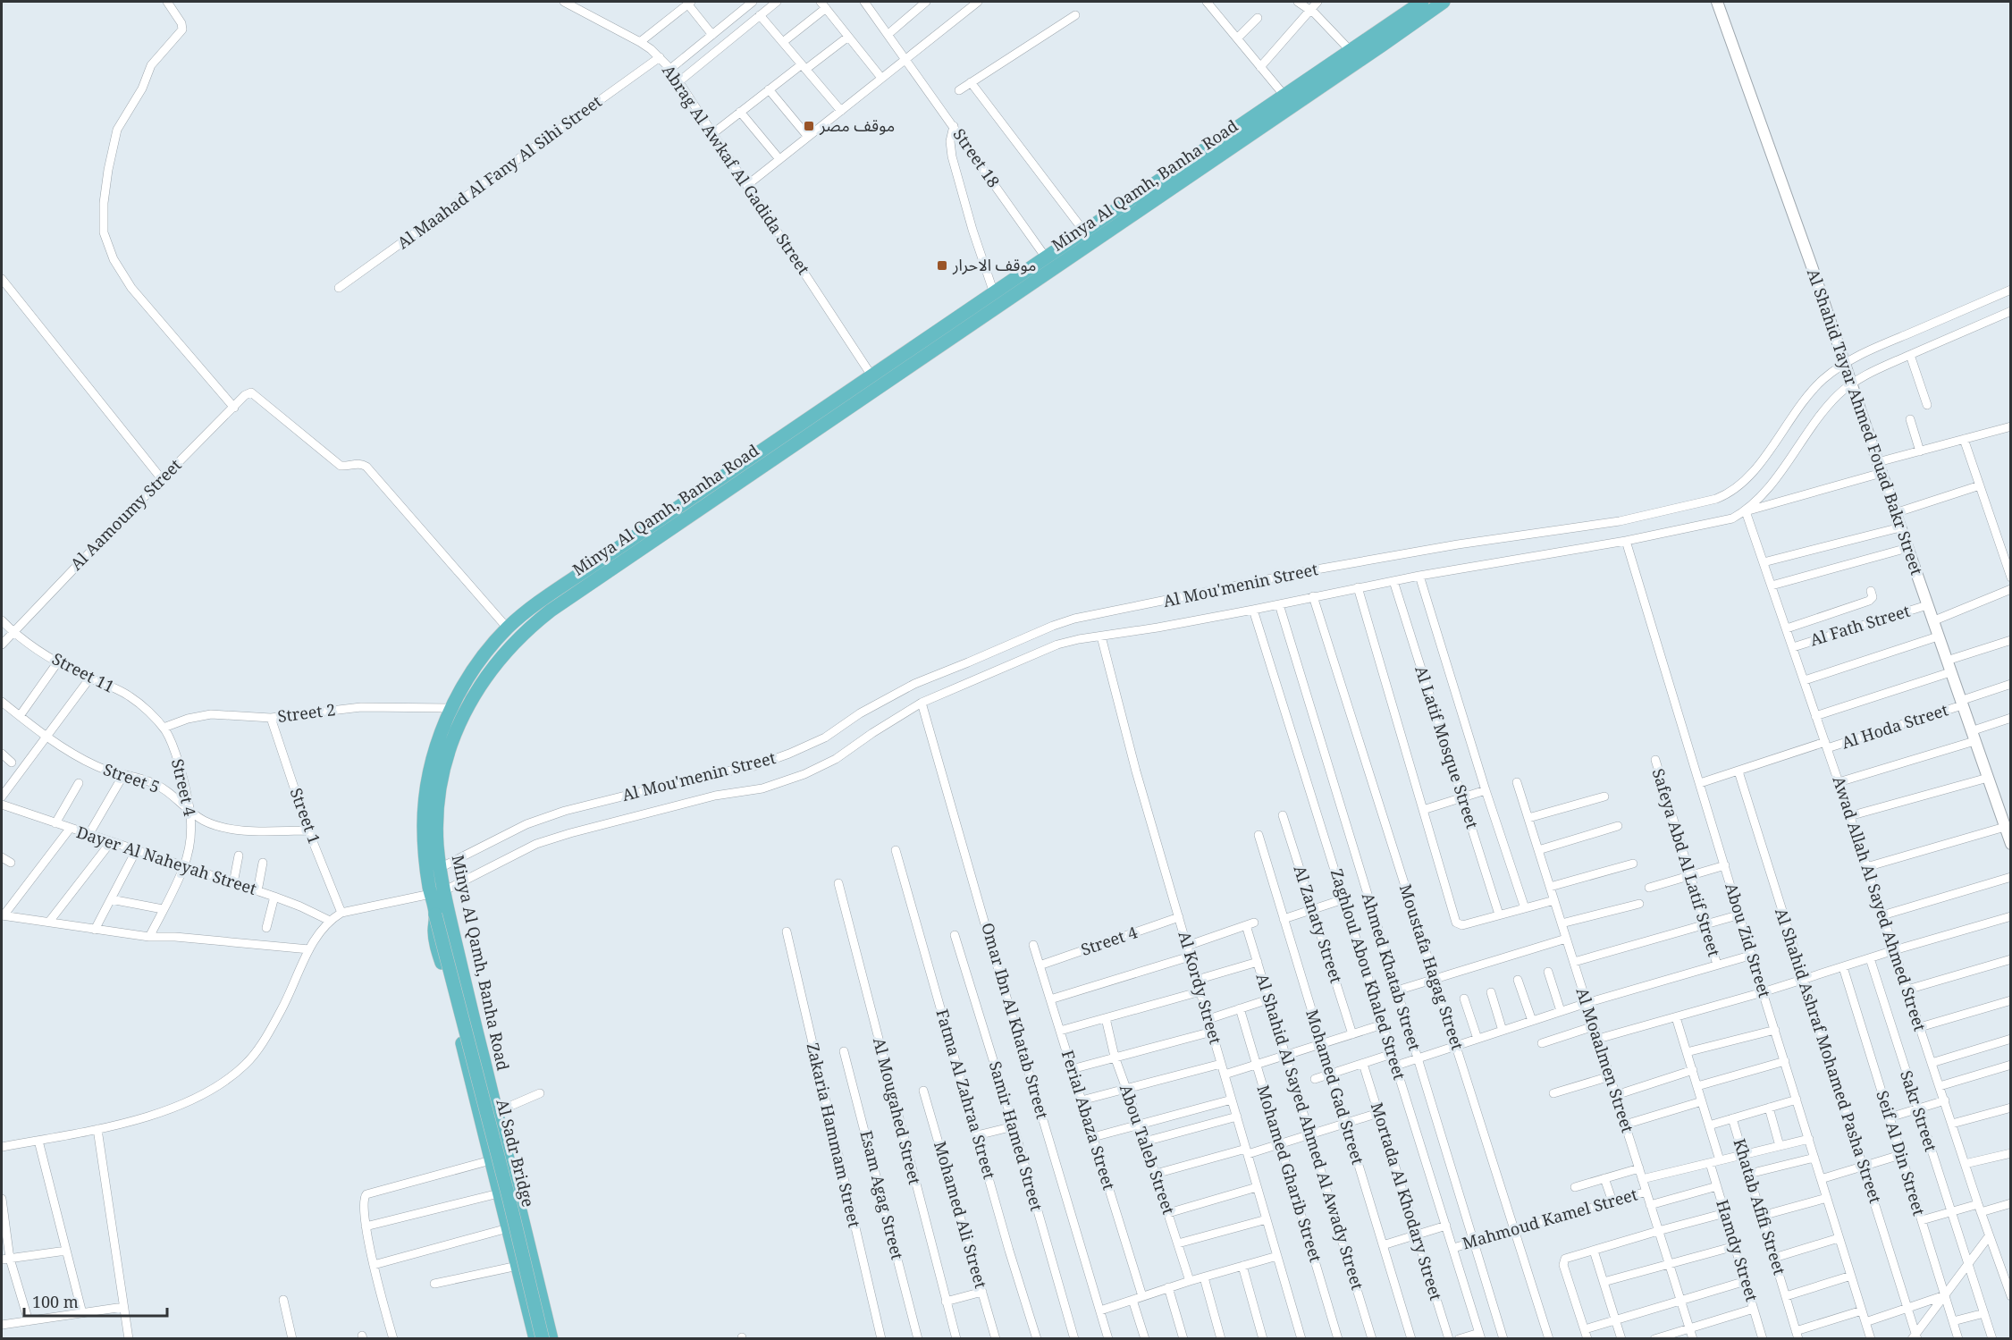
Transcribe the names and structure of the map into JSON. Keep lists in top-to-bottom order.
{
  "streets": {
    "highway": ["Minya Al Qamh, Banha Road", "Al Sadr Bridge"],
    "street": [
      "Street 18",
      "Abrag Al Awkaf Al Gadida Street",
      "Al Maahad Al Fany Al Sihi Street",
      "Al Shahid Tayar Ahmed Fouad Bakr Street",
      "Al Aamoumy Street",
      "Al Mou'menin Street",
      "Al Fath Street",
      "Street 11",
      "Street 2",
      "Al Hoda Street",
      "Al Latif Mosque Street",
      "Street 5",
      "Street 4",
      "Street 1",
      "Dayer Al Naheyah Street",
      "Safeya Abd Al Latif Street",
      "Awad Allah Al Sayed Ahmed Street",
      "Al Zanaty Street",
      "Abou Zid Street",
      "Moustafa Hagag Street",
      "Ahmed Khatab Street",
      "Zaghloul Abou Khaled Street",
      "Al Kordy Street",
      "Omar Ibn Al Khatab Street",
      "Al Shahid Ashraf Mohamed Pasha Street",
      "Al Moaalmen Street",
      "Mohamed Gad Street",
      "Fatma Al Zahraa Street",
      "Al Mougahed Street",
      "Sakr Street",
      "Ferial Abaza Street",
      "Al Shahid Al Sayed Ahmed Al Awady Street",
      "Zakaria Hammam Street",
      "Samir Hamed Street",
      "Abou Taleb Street",
      "Seif Al Din Street",
      "Mohamed Gharib Street",
      "Esam Agag Street",
      "Mortada Al Khodary Street",
      "Khatab Afifi Street",
      "Mohamed Ali Street",
      "Mahmoud Kamel Street",
      "Hamdy Street"
    ]
  },
  "crossings": [
    ["Street 18", "Minya Al Qamh, Banha Road"],
    ["Abrag Al Awkaf Al Gadida Street", "Al Maahad Al Fany Al Sihi Street"],
    ["Abrag Al Awkaf Al Gadida Street", "Minya Al Qamh, Banha Road"],
    ["Minya Al Qamh, Banha Road", "Al Aamoumy Street"],
    ["Minya Al Qamh, Banha Road", "Al Mou'menin Street"],
    ["Minya Al Qamh, Banha Road", "Street 2"],
    ["Minya Al Qamh, Banha Road", "Al Sadr Bridge"],
    ["Al Shahid Tayar Ahmed Fouad Bakr Street", "Al Mou'menin Street"],
    ["Al Shahid Tayar Ahmed Fouad Bakr Street", "Al Fath Street"],
    ["Al Shahid Tayar Ahmed Fouad Bakr Street", "Al Hoda Street"],
    ["Al Aamoumy Street", "Street 11"],
    ["Al Mou'menin Street", "Al Latif Mosque Street"],
    ["Al Mou'menin Street", "Street 1"],
    ["Al Mou'menin Street", "Awad Allah Al Sayed Ahmed Street"],
    ["Al Mou'menin Street", "Abou Zid Street"],
    ["Al Mou'menin Street", "Moustafa Hagag Street"],
    ["Al Mou'menin Street", "Ahmed Khatab Street"],
    ["Al Mou'menin Street", "Zaghloul Abou Khaled Street"],
    ["Al Mou'menin Street", "Al Kordy Street"],
    ["Al Mou'menin Street", "Omar Ibn Al Khatab Street"],
    ["Al Fath Street", "Awad Allah Al Sayed Ahmed Street"],
    ["Street 11", "Street 2"],
    ["Street 11", "Street 4"],
    ["Street 2", "Street 4"],
    ["Street 2", "Street 1"],
    ["Al Hoda Street", "Awad Allah Al Sayed Ahmed Street"],
    ["Al Hoda Street", "Abou Zid Street"],
    ["Al Hoda Street", "Al Shahid Ashraf Mohamed Pasha Street"],
    ["Street 5", "Street 4"],
    ["Street 5", "Street 1"],
    ["Street 4", "Dayer Al Naheyah Street"],
    ["Street 4", "Al Kordy Street"],
    ["Street 4", "Ferial Abaza Street"],
    ["Moustafa Hagag Street", "Mahmoud Kamel Street"],
    ["Ahmed Khatab Street", "Mahmoud Kamel Street"],
    ["Zaghloul Abou Khaled Street", "Mahmoud Kamel Street"],
    ["Al Kordy Street", "Al Shahid Al Sayed Ahmed Al Awady Street"],
    ["Al Moaalmen Street", "Mahmoud Kamel Street"]
  ],
  "places": {
    "transit": ["موقف مصر", "موقف الاحرار"]
  },
  "scale_bar": "100 m"
}
